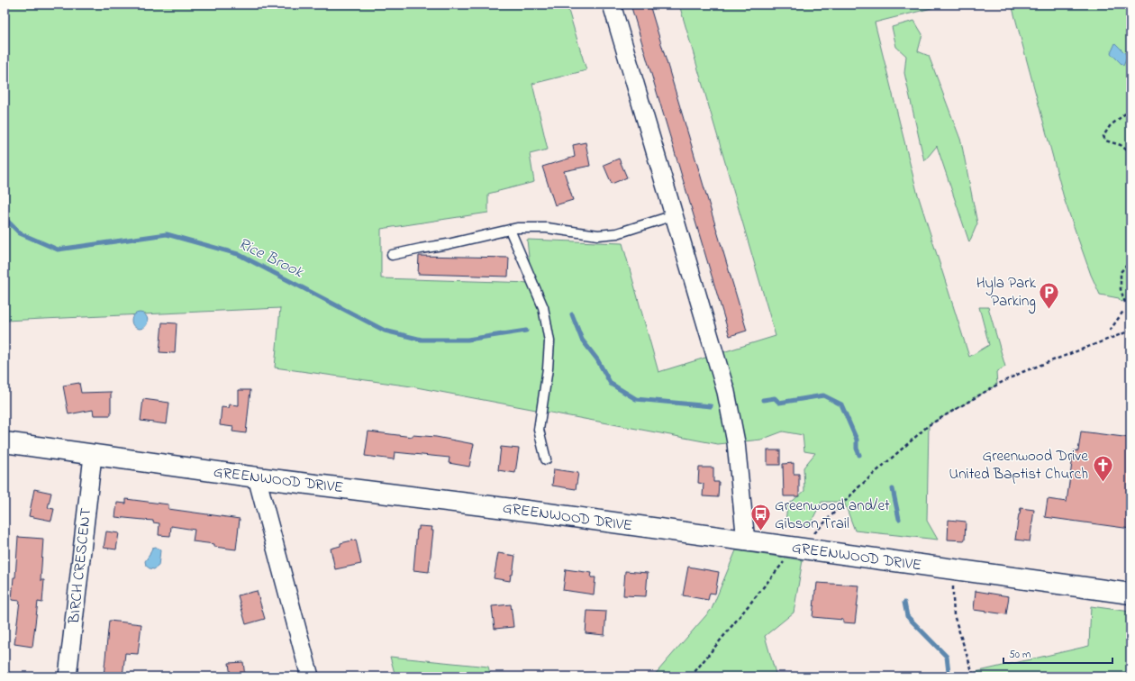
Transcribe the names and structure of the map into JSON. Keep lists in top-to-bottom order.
{
  "streets": {
    "main road": ["GREENWOOD DRIVE"],
    "street": ["BIRCH CRESCENT"]
  },
  "crossings": [
    ["GREENWOOD DRIVE", "BIRCH CRESCENT"]
  ],
  "water": ["Rice Brook"],
  "places": {
    "parking": ["Hyla Park Parking"],
    "church": ["Greenwood Drive United Baptist Church"],
    "bus stop": ["Greenwood and/et Gibson Trail"]
  },
  "scale_bar": "50 m"
}
